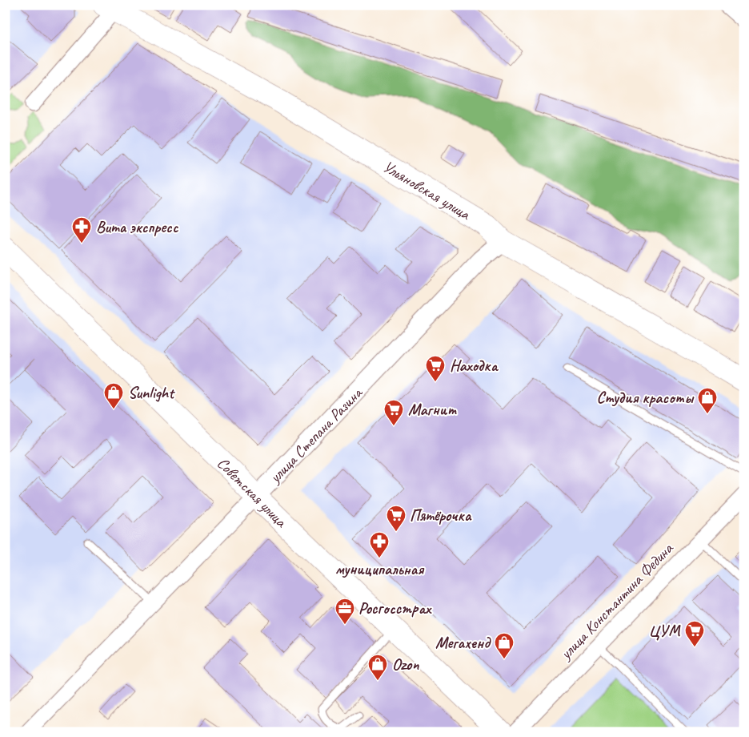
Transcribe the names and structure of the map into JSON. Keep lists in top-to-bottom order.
{
  "streets": {
    "main road": ["Ульяновская улица", "Советская улица"],
    "street": ["улица Степана Разина", "улица Константина Федина"]
  },
  "crossings": [
    ["Ульяновская улица", "улица Степана Разина"],
    ["улица Степана Разина", "Советская улица"]
  ],
  "places": {
    "pharmacy": ["Вита экспресс", "муниципальная"],
    "supermarket": [
      "Находка",
      "Магнит",
      "Пятёрочка",
      "ЦУМ"
    ],
    "shop": [
      "Sunlight",
      "Студия красоты",
      "Мегахенд",
      "Ozon"
    ],
    "office": ["Росгосстрах"]
  }
}
